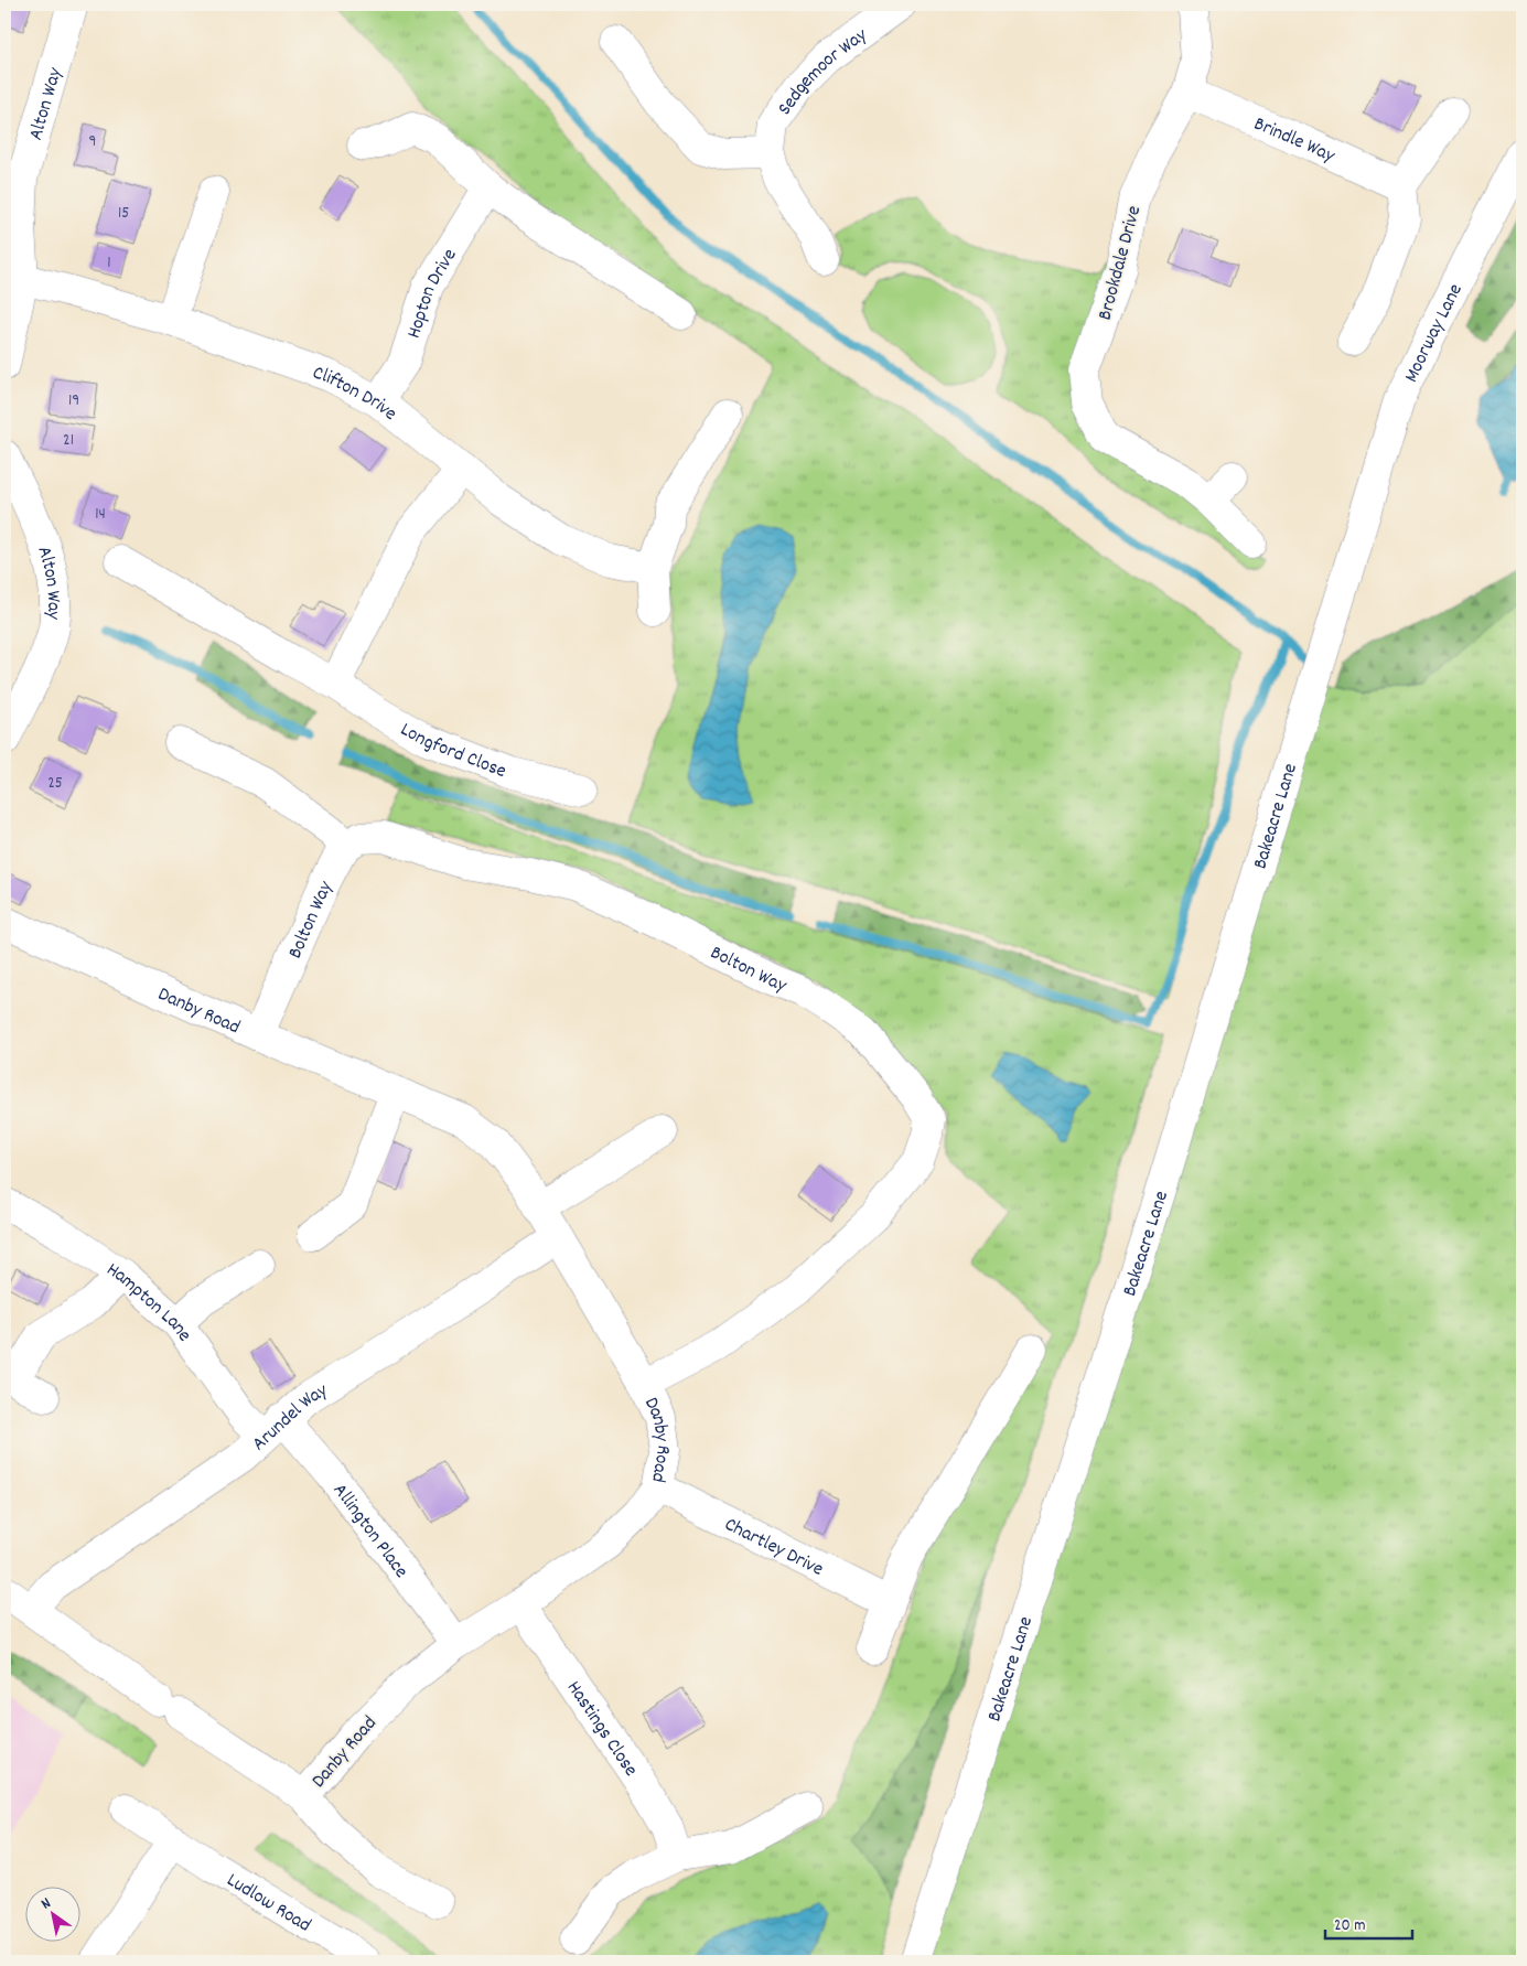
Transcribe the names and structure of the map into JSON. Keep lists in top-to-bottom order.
{
  "streets": {
    "street": [
      "Sedgemoor Way",
      "Alton Way",
      "Brindle Way",
      "Brookdale Drive",
      "Hopton Drive",
      "Moorway Lane",
      "Clifton Drive",
      "Longford Close",
      "Bakeacre Lane",
      "Bolton Way",
      "Danby Road",
      "Hampton Lane",
      "Arundel Way",
      "Allington Place",
      "Chartley Drive",
      "Hastings Close",
      "Ludlow Road"
    ]
  },
  "crossings": [
    ["Alton Way", "Clifton Drive"],
    ["Brindle Way", "Brookdale Drive"],
    ["Hopton Drive", "Clifton Drive"],
    ["Moorway Lane", "Bakeacre Lane"],
    ["Bolton Way", "Danby Road"],
    ["Danby Road", "Arundel Way"],
    ["Danby Road", "Allington Place"],
    ["Danby Road", "Chartley Drive"],
    ["Danby Road", "Hastings Close"],
    ["Hampton Lane", "Arundel Way"],
    ["Hampton Lane", "Allington Place"],
    ["Arundel Way", "Allington Place"]
  ],
  "house_numbers": [
    "9",
    "15",
    "1",
    "19",
    "21",
    "14",
    "25"
  ],
  "scale_bar": "20 m",
  "north": "top left"
}
